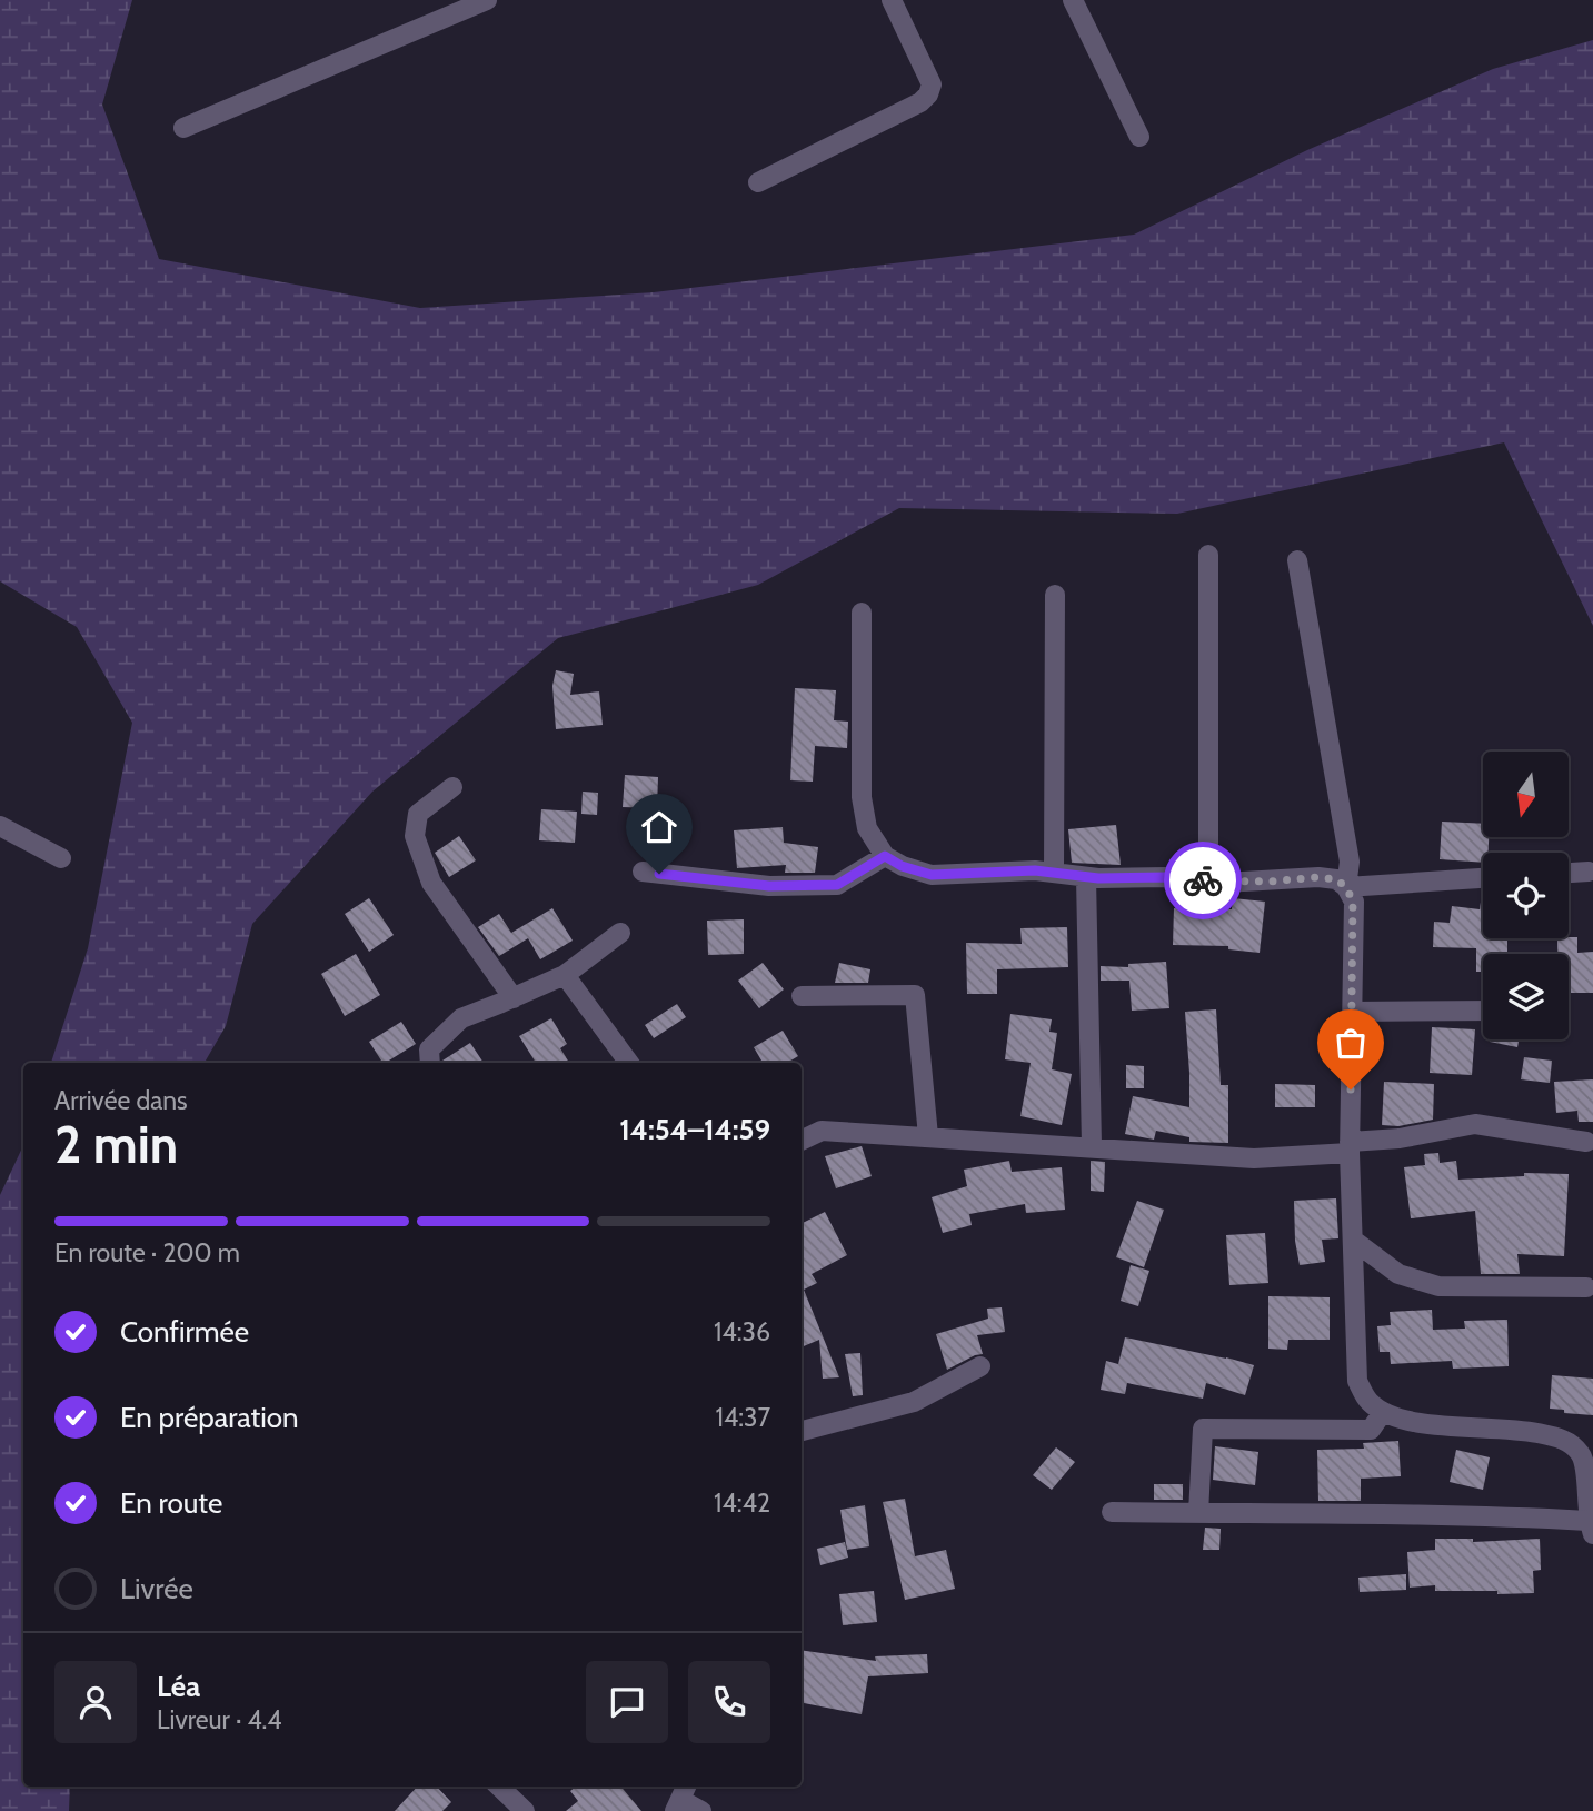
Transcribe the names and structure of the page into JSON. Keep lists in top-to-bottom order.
{
  "north": "bottom",
  "page": {
    "heading": ["2 min", "Arrivée dans", "14:54–14:59"],
    "panel": ["Léa", "Livreur · 4.4"],
    "bar": "En route · 200 m",
    "list": [
      ["Confirmée", "14:36"],
      ["En préparation", "14:37"],
      ["En route", "14:42"],
      "Livrée"
    ]
  }
}
